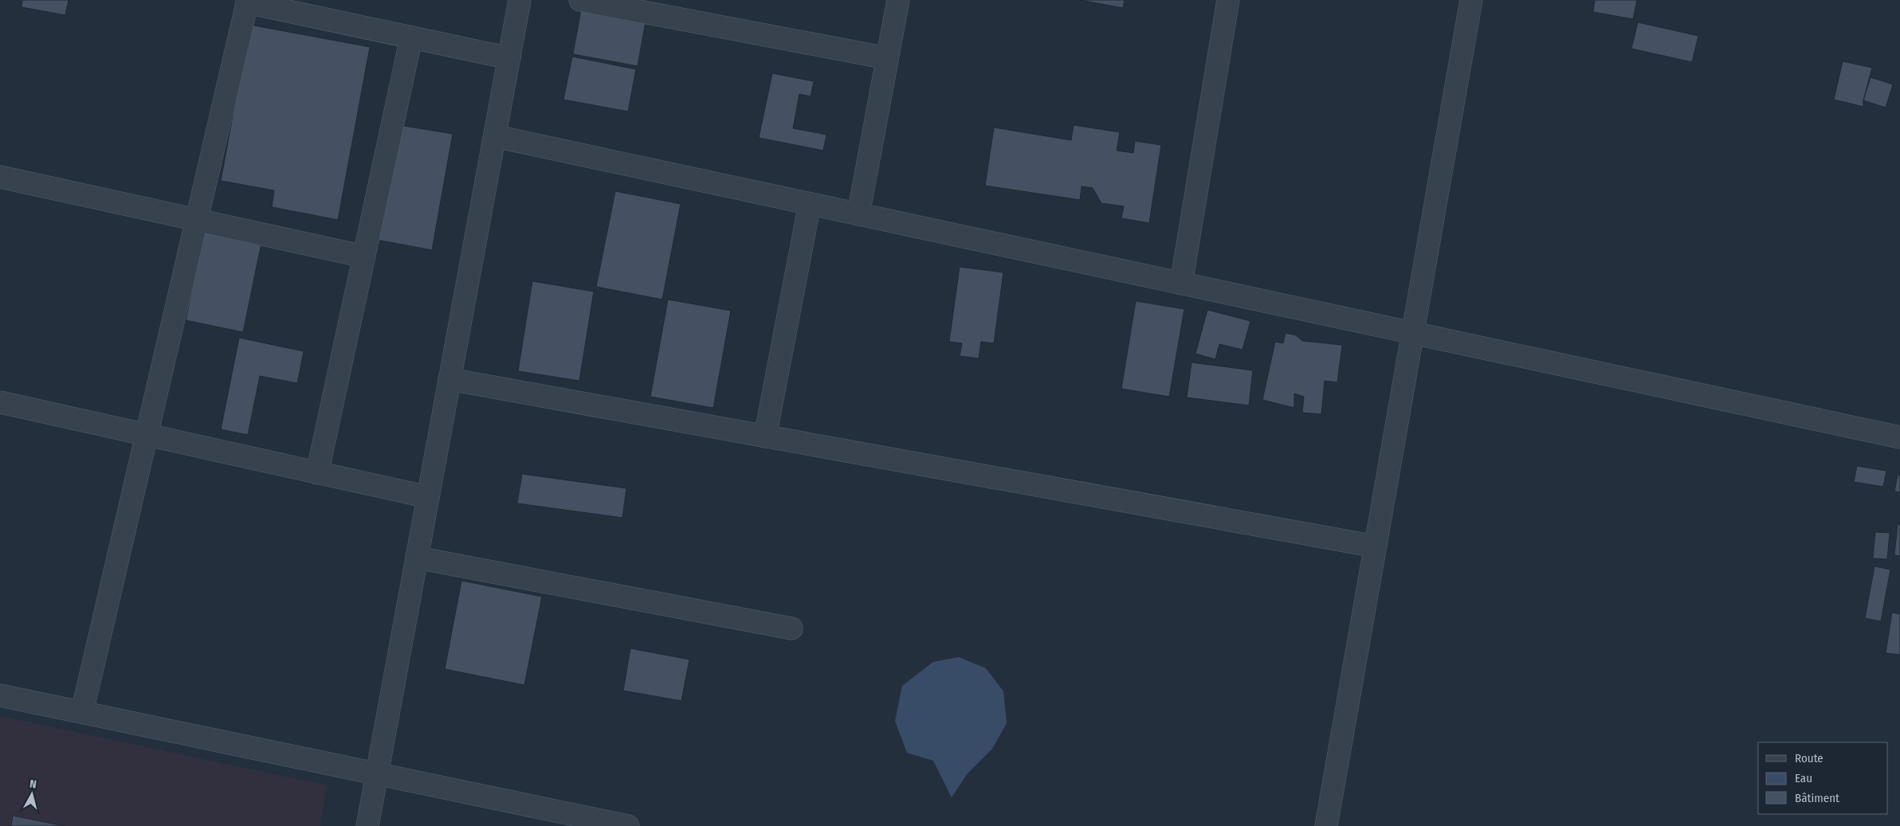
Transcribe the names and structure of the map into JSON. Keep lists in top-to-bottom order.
{
  "legend": ["Route", "Eau", "Bâtiment"],
  "north": "top"
}
